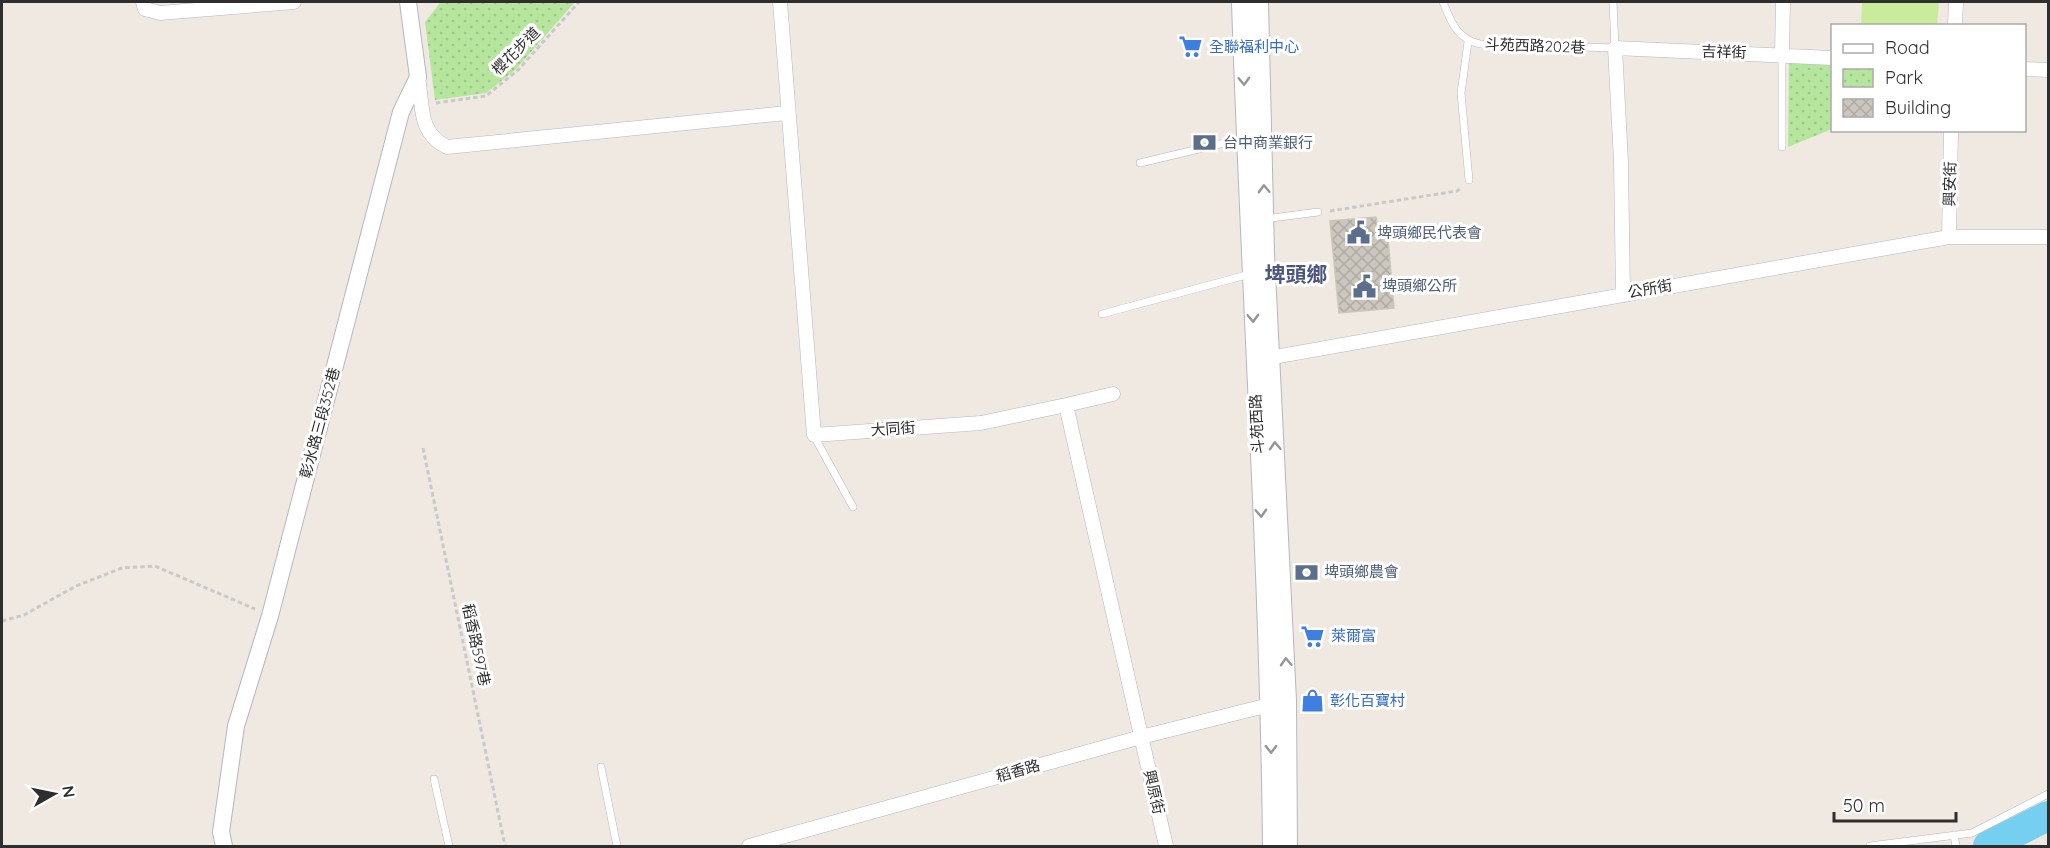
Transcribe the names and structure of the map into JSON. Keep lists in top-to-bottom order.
{
  "streets": {
    "main road": ["斗苑西路"],
    "street": [
      "吉祥街",
      "興安街",
      "公所街",
      "彰水路三段352巷",
      "大同街",
      "稻香路",
      "興原街"
    ],
    "lane": ["斗苑西路202巷"],
    "path": ["櫻花步道", "稻香路597巷"]
  },
  "crossings": [
    ["斗苑西路202巷", "吉祥街"],
    ["興安街", "公所街"],
    ["公所街", "斗苑西路"],
    ["斗苑西路", "稻香路"],
    ["稻香路", "興原街"]
  ],
  "districts": ["埤頭鄉"],
  "places": {
    "supermarket": ["全聯福利中心", "萊爾富"],
    "bank": ["台中商業銀行", "埤頭鄉農會"],
    "public building": ["埤頭鄉民代表會", "埤頭鄉公所"],
    "shop": ["彰化百寶村"]
  },
  "legend": ["Road", "Park", "Building"],
  "scale_bar": "50 m",
  "north": "right"
}
